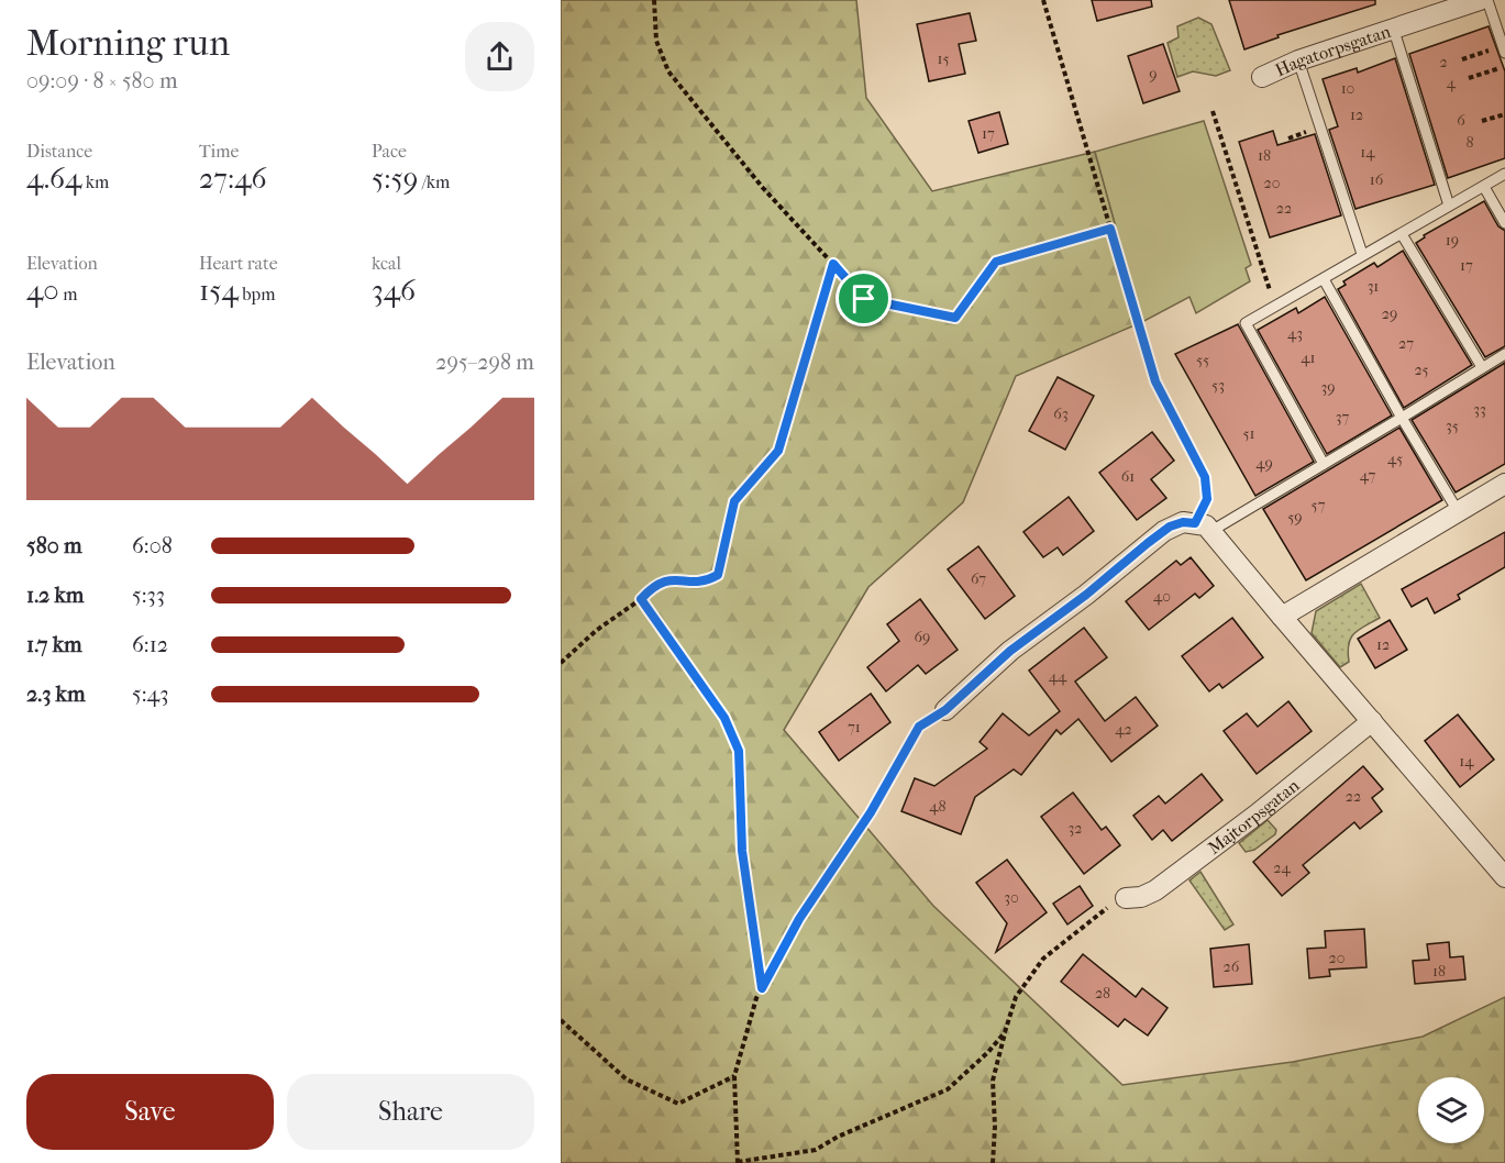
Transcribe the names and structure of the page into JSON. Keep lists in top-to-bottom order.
{
  "streets": {
    "street": ["Hagatorpsgatan", "Majtorpsgatan"]
  },
  "house_numbers": [
    "15",
    "2",
    "9",
    "4",
    "10",
    "12",
    "6",
    "17",
    "8",
    "14",
    "18",
    "16",
    "20",
    "22",
    "19",
    "17",
    "31",
    "29",
    "43",
    "27",
    "41",
    "55",
    "25",
    "53",
    "39",
    "33",
    "63",
    "37",
    "35",
    "51",
    "45",
    "49",
    "47",
    "61",
    "57",
    "59",
    "67",
    "40",
    "69",
    "12",
    "44",
    "71",
    "42",
    "14",
    "22",
    "48",
    "32",
    "24",
    "30",
    "20",
    "26",
    "18",
    "28"
  ],
  "page": {
    "heading": ["Morning run", "09:09 · 8 × 580 m"],
    "stats": [
      ["Distance", "4.64 km"],
      ["Time", "27:46"],
      ["Pace", "5:59 /km"],
      ["Elevation", "40 m"],
      ["Heart rate", "154 bpm"],
      ["kcal", "346"]
    ],
    "chart": ["Elevation", "295–298 m"],
    "list": [
      {
        "name": "580 m",
        "note": "6:08"
      },
      {
        "name": "1.2 km",
        "note": "5:33"
      },
      {
        "name": "1.7 km",
        "note": "6:12"
      },
      {
        "name": "2.3 km",
        "note": "5:43"
      }
    ],
    "buttons": ["Save", "Share"]
  }
}
